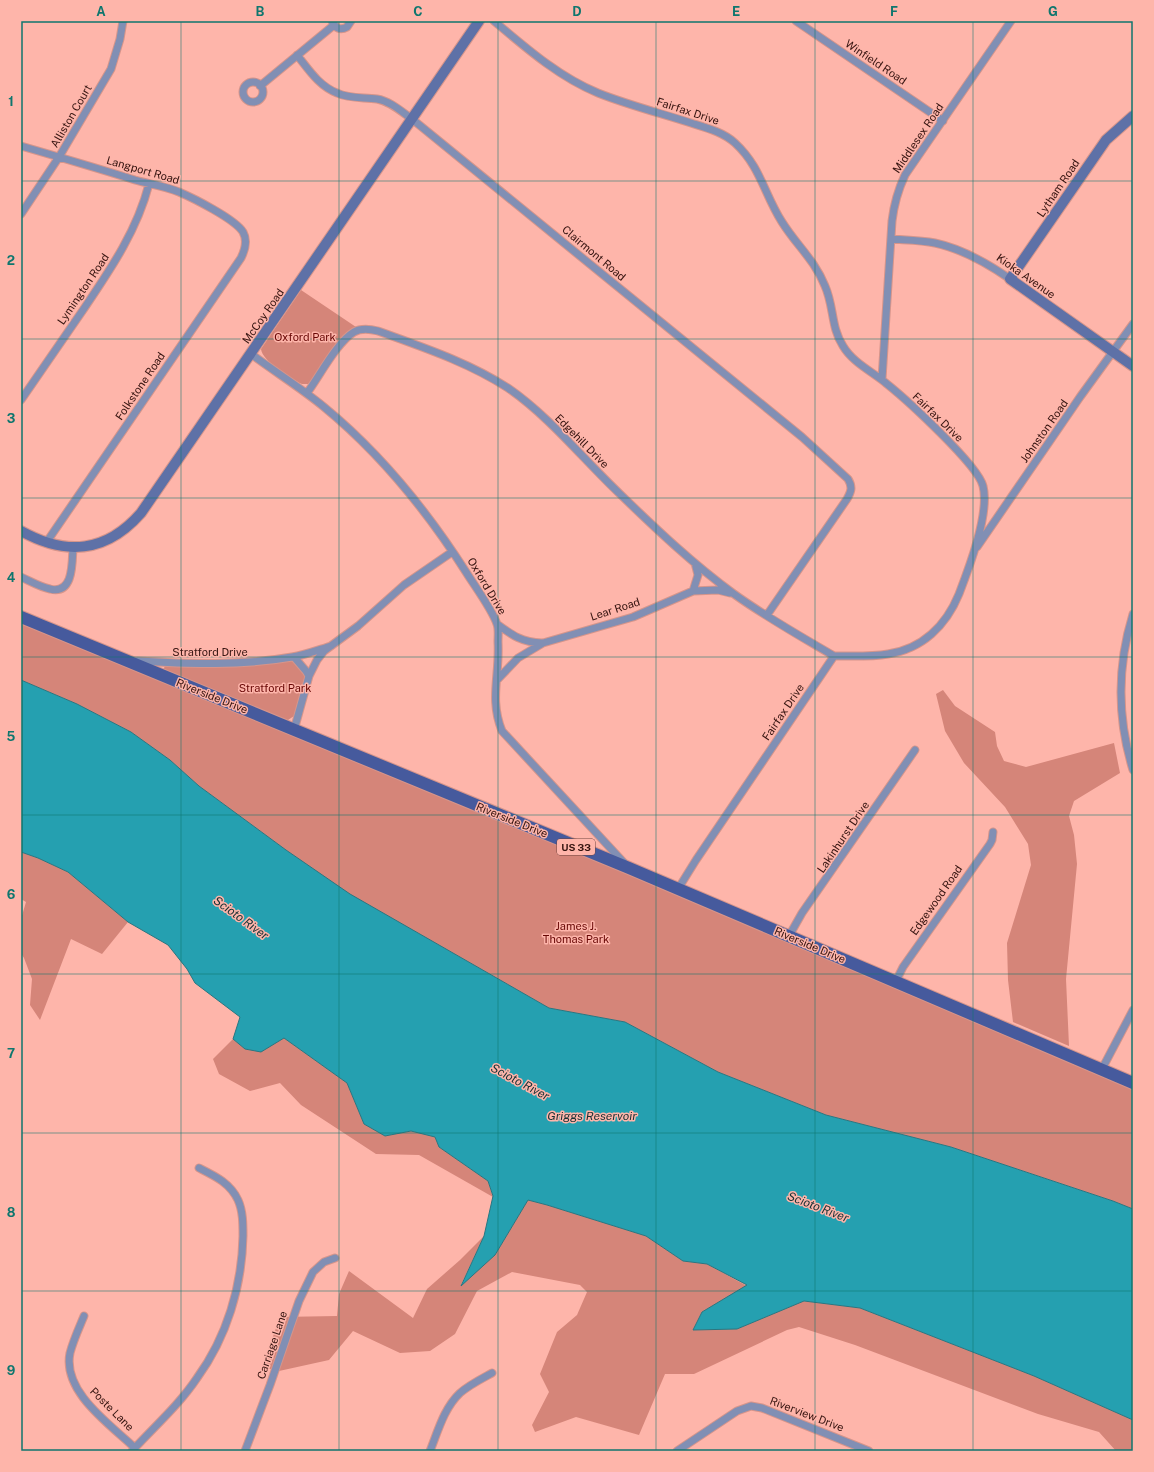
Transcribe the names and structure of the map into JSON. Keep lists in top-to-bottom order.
{
  "streets": {
    "main road": [
      "Lytham Road",
      "Kioka Avenue",
      "McCoy Road",
      "Riverside Drive",
      "US 33"
    ],
    "street": [
      "Winfield Road",
      "Fairfax Drive",
      "Alliston Court",
      "Middlesex Road",
      "Langport Road",
      "Clairmont Road",
      "Lymington Road",
      "Folkstone Road",
      "Johnston Road",
      "Edgehill Drive",
      "Oxford Drive",
      "Lear Road",
      "Stratford Drive",
      "Lakinhurst Drive",
      "Edgewood Road",
      "Carriage Lane",
      "Poste Lane",
      "Riverview Drive"
    ]
  },
  "crossings": [
    ["Winfield Road", "Middlesex Road"],
    ["Fairfax Drive", "Middlesex Road"],
    ["Fairfax Drive", "Johnston Road"],
    ["Fairfax Drive", "Edgehill Drive"],
    ["Fairfax Drive", "Riverside Drive"],
    ["Alliston Court", "Langport Road"],
    ["Middlesex Road", "Kioka Avenue"],
    ["Langport Road", "Lymington Road"],
    ["Langport Road", "Folkstone Road"],
    ["Lytham Road", "Kioka Avenue"],
    ["Clairmont Road", "McCoy Road"],
    ["Clairmont Road", "Edgehill Drive"],
    ["Kioka Avenue", "Johnston Road"],
    ["McCoy Road", "Folkstone Road"],
    ["McCoy Road", "Oxford Drive"],
    ["Edgehill Drive", "Oxford Drive"],
    ["Edgehill Drive", "Lear Road"],
    ["Oxford Drive", "Lear Road"],
    ["Oxford Drive", "Stratford Drive"],
    ["Oxford Drive", "Riverside Drive"],
    ["Stratford Drive", "Riverside Drive"],
    ["Riverside Drive", "Lakinhurst Drive"],
    ["Riverside Drive", "Edgewood Road"]
  ],
  "water": ["Scioto River", "Griggs Reservoir"],
  "parks": ["Oxford Park", "Stratford Park", "James J. Thomas Park"],
  "grid": {
    "columns": [
      "A",
      "B",
      "C",
      "D",
      "E",
      "F",
      "G"
    ],
    "rows": [
      "1",
      "2",
      "3",
      "4",
      "5",
      "6",
      "7",
      "8",
      "9"
    ]
  }
}
